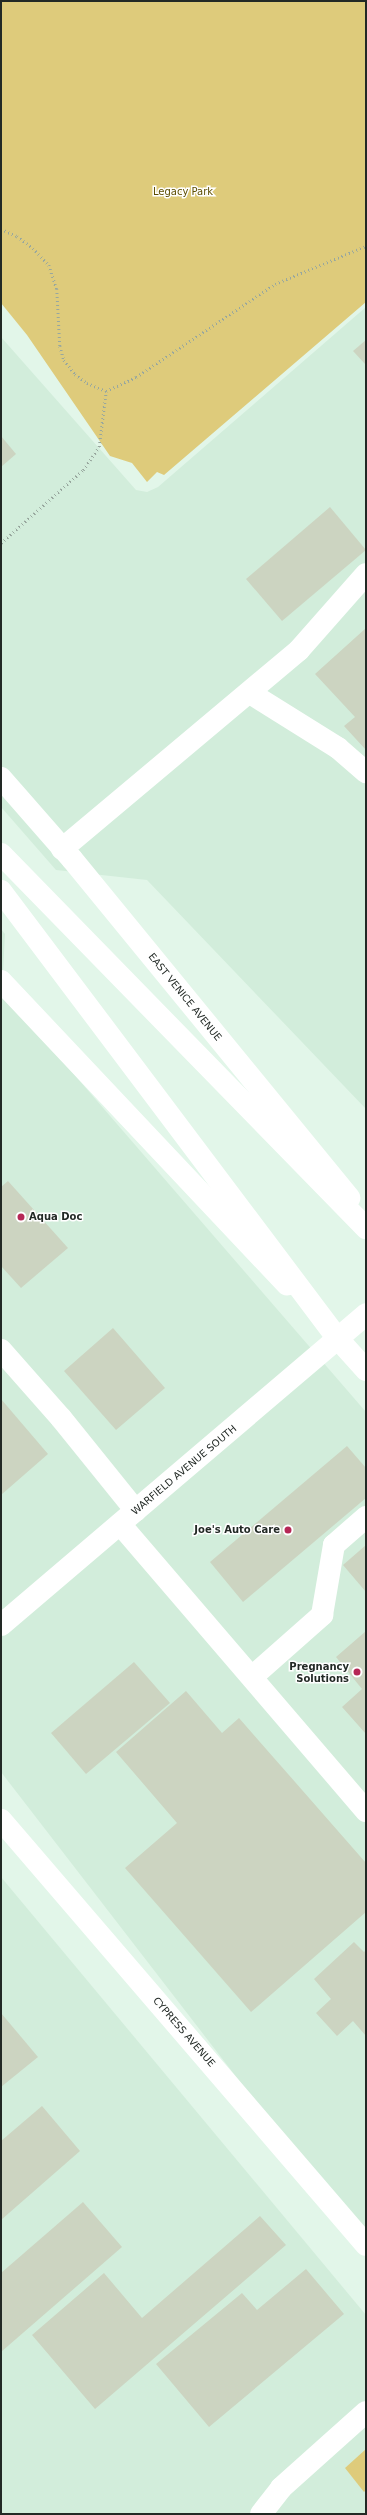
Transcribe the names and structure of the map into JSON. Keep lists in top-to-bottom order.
{
  "streets": {
    "street": ["EAST VENICE AVENUE", "WARFIELD AVENUE SOUTH", "CYPRESS AVENUE"]
  },
  "parks": ["Legacy Park"],
  "places": ["Aqua Doc", "Joe's Auto Care", "Pregnancy Solutions"]
}
